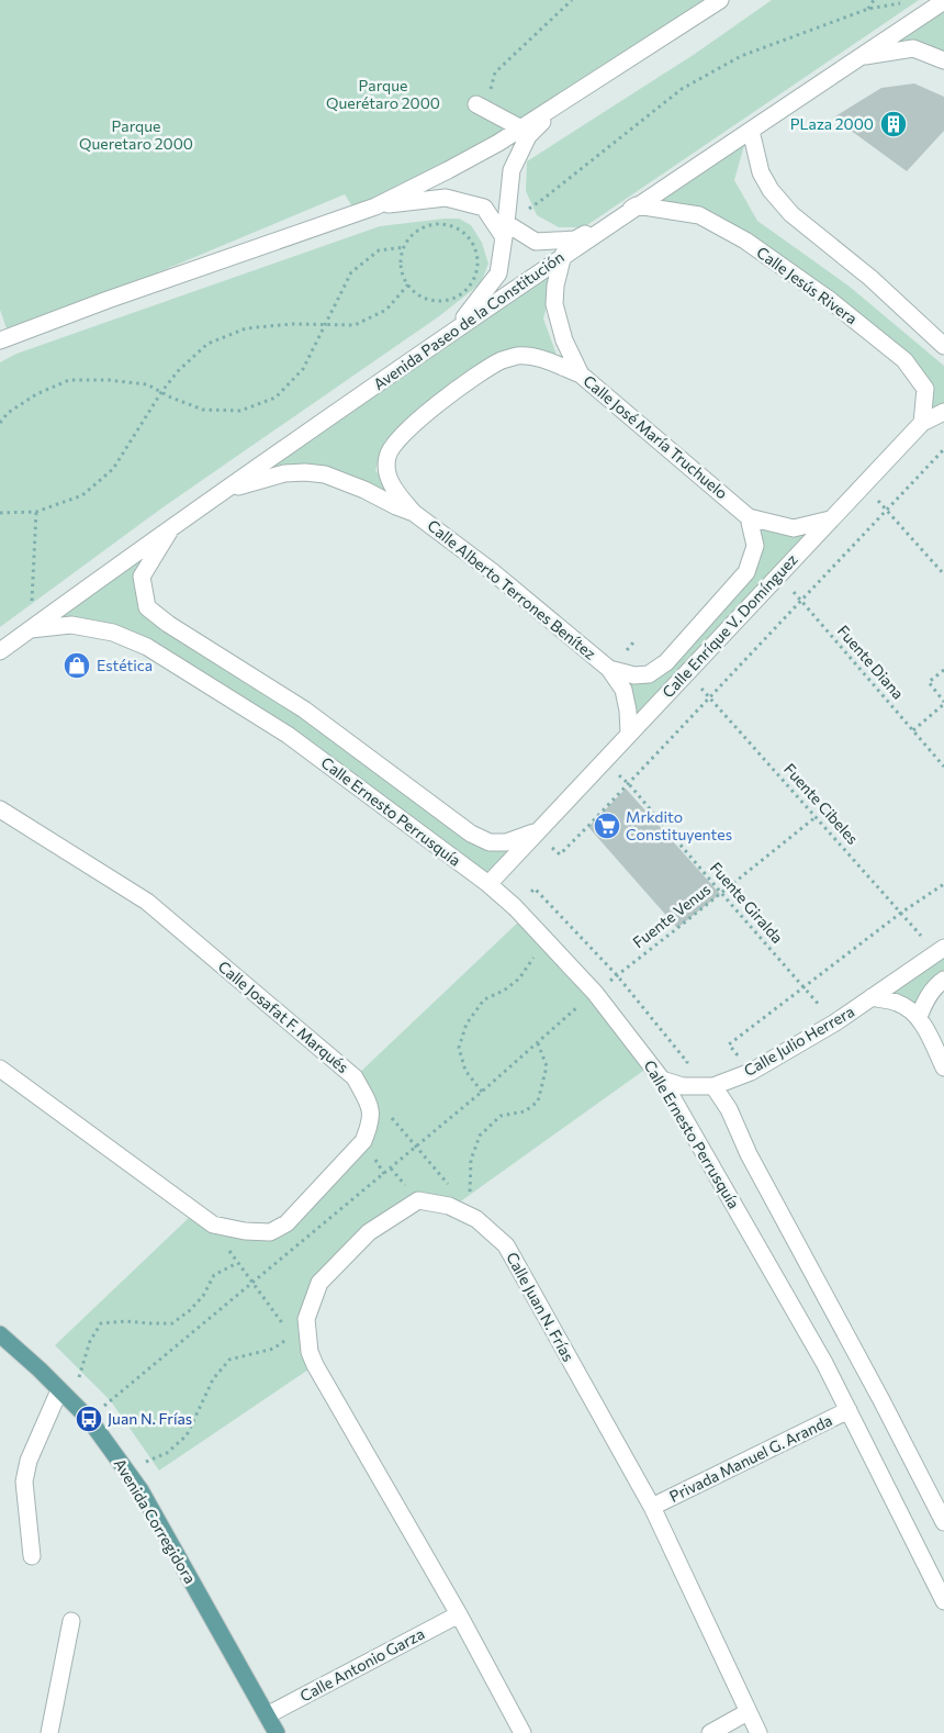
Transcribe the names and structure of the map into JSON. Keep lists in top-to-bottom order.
{
  "streets": {
    "main road": ["Avenida Corregidora"],
    "street": [
      "Calle Jesús Rivera",
      "Avenida Paseo de la Constitución",
      "Calle José María Truchuelo",
      "Calle Alberto Terrones Benítez",
      "Calle Enríque V. Domínguez",
      "Calle Ernesto Perrusquía",
      "Calle Josafat F. Marqués",
      "Calle Julio Herrera",
      "Calle Juan N. Frías",
      "Privada Manuel G. Aranda",
      "Calle Antonio Garza"
    ],
    "path": [
      "Fuente Diana",
      "Fuente Cibeles",
      "Fuente Giralda",
      "Fuente Venus"
    ]
  },
  "crossings": [
    ["Calle Jesús Rivera", "Avenida Paseo de la Constitución"],
    ["Calle Jesús Rivera", "Calle Enríque V. Domínguez"],
    ["Avenida Paseo de la Constitución", "Calle José María Truchuelo"],
    ["Avenida Paseo de la Constitución", "Calle Alberto Terrones Benítez"],
    ["Avenida Paseo de la Constitución", "Calle Ernesto Perrusquía"],
    ["Calle José María Truchuelo", "Calle Enríque V. Domínguez"],
    ["Calle Alberto Terrones Benítez", "Calle Enríque V. Domínguez"],
    ["Calle Enríque V. Domínguez", "Fuente Diana"],
    ["Calle Enríque V. Domínguez", "Fuente Cibeles"],
    ["Calle Enríque V. Domínguez", "Calle Ernesto Perrusquía"],
    ["Calle Enríque V. Domínguez", "Fuente Giralda"],
    ["Fuente Cibeles", "Fuente Venus"],
    ["Fuente Cibeles", "Calle Julio Herrera"],
    ["Calle Ernesto Perrusquía", "Fuente Venus"],
    ["Calle Ernesto Perrusquía", "Calle Julio Herrera"],
    ["Calle Ernesto Perrusquía", "Privada Manuel G. Aranda"],
    ["Fuente Giralda", "Fuente Venus"],
    ["Fuente Giralda", "Calle Julio Herrera"],
    ["Fuente Venus", "Avenida Corregidora"],
    ["Calle Juan N. Frías", "Privada Manuel G. Aranda"],
    ["Calle Juan N. Frías", "Calle Antonio Garza"],
    ["Avenida Corregidora", "Calle Antonio Garza"]
  ],
  "parks": ["Parque Querétaro 2000", "Parque Queretaro 2000"],
  "places": {
    "building": ["PLaza 2000"],
    "shop": ["Estética"],
    "supermarket": ["Mrkdito Constituyentes"],
    "bus stop": ["Juan N. Frías"]
  }
}
